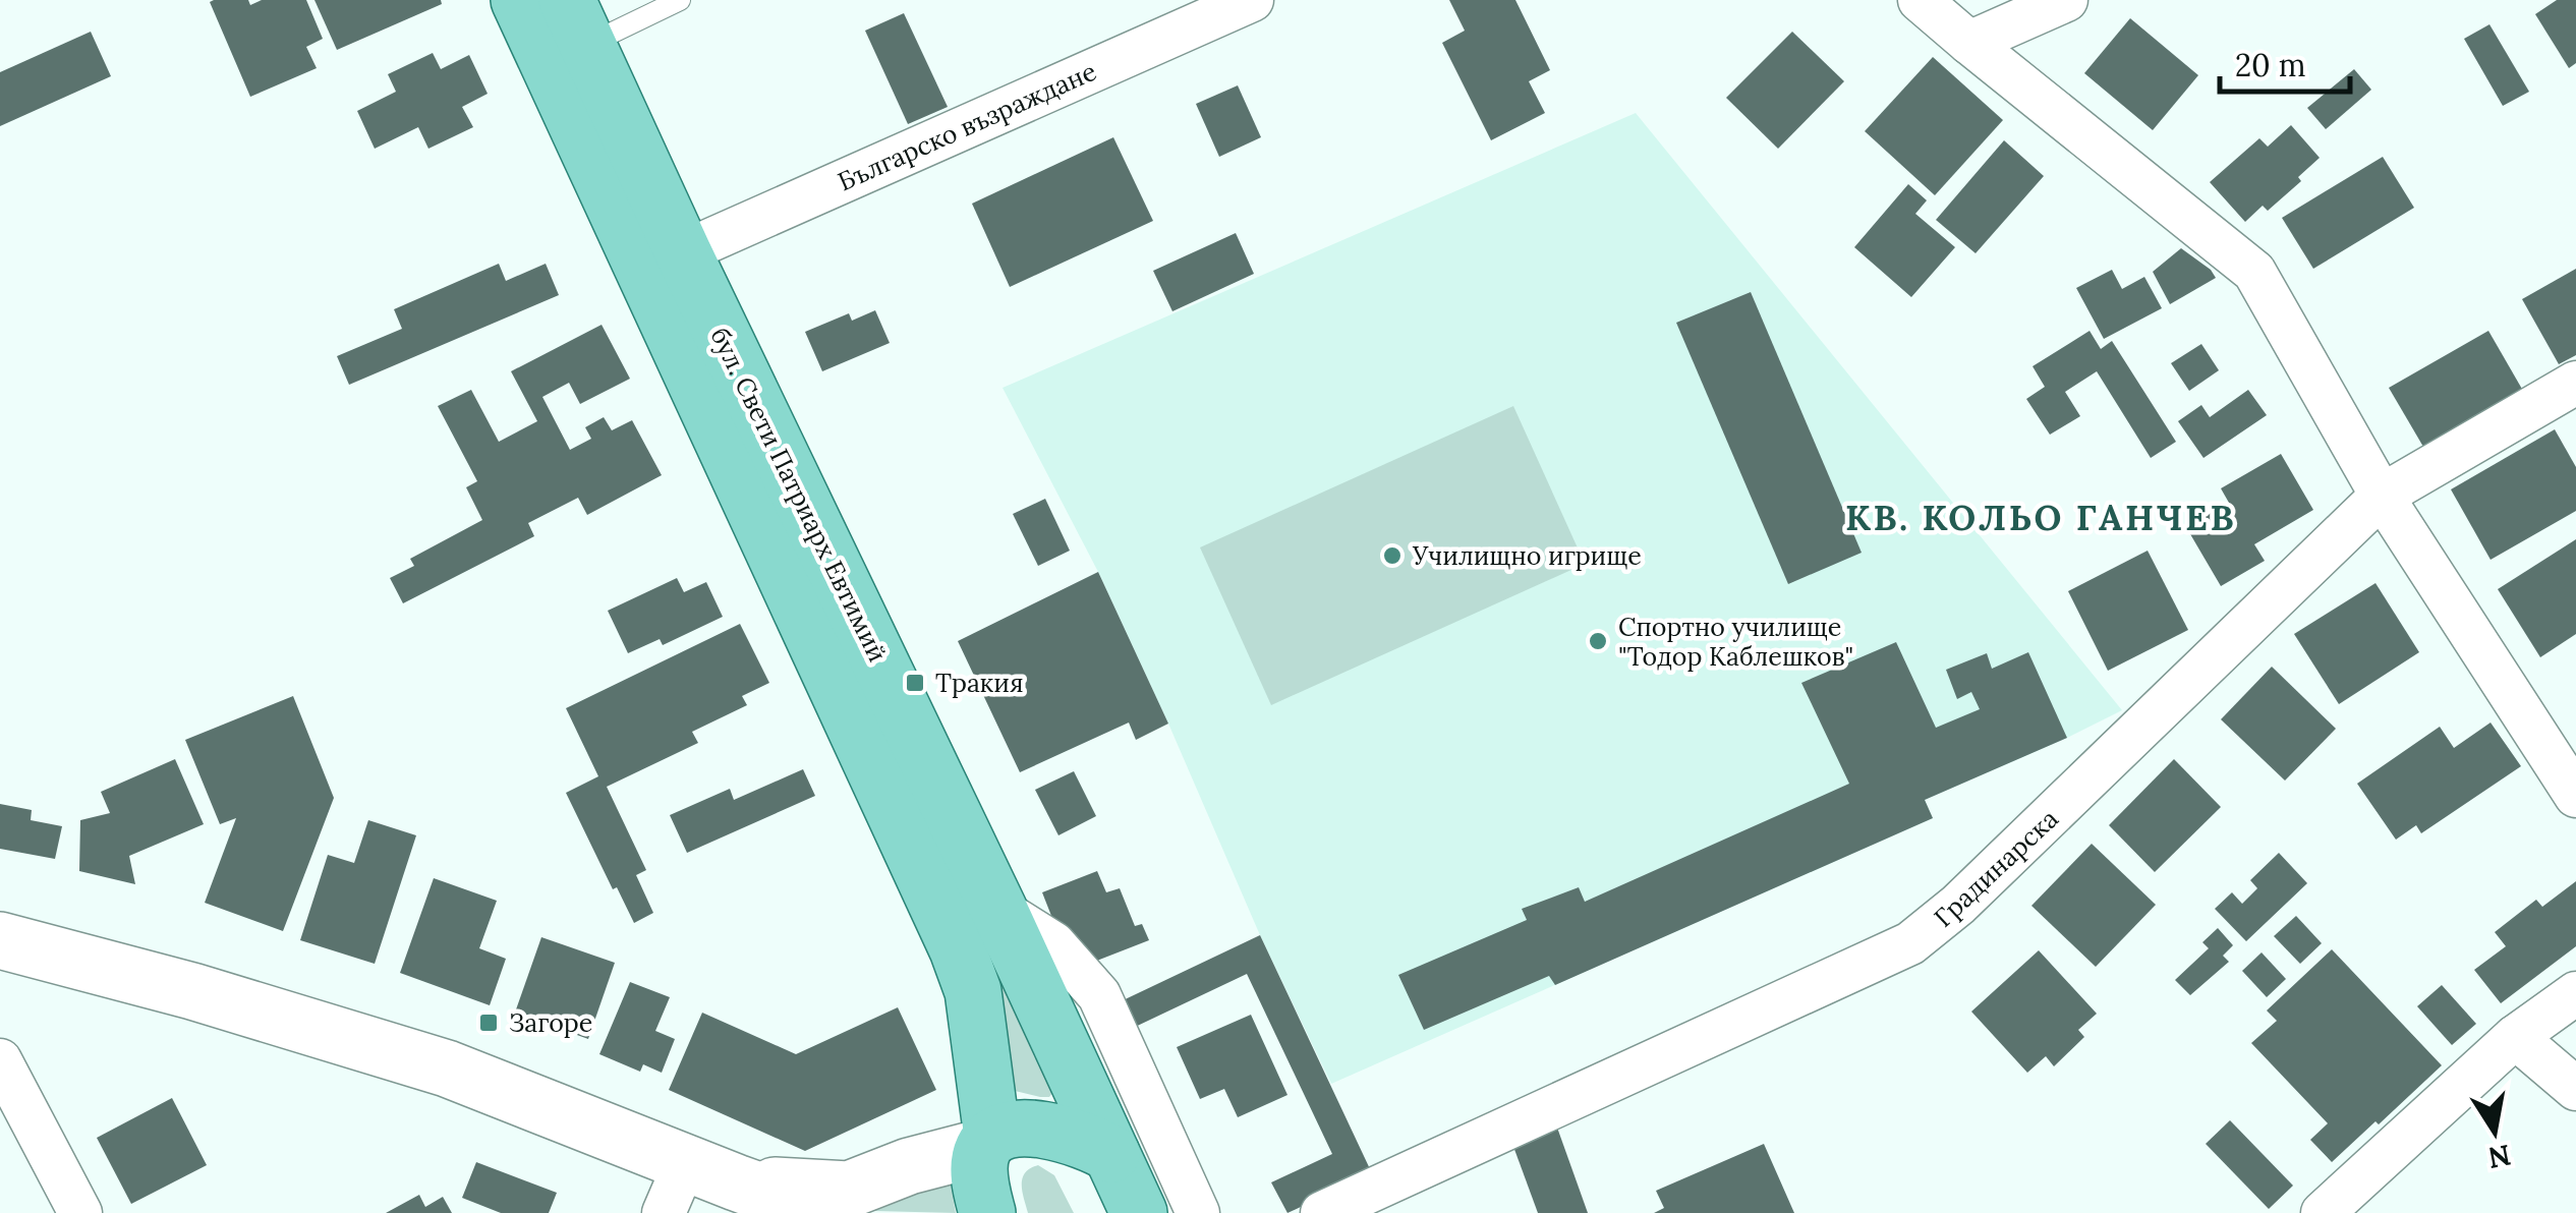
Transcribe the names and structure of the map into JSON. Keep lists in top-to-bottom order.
{
  "streets": {
    "main road": ["бул. Свети Патриарх Евтимий"],
    "street": ["Българско възраждане", "Градинарска"]
  },
  "crossings": [
    ["Българско възраждане", "бул. Свети Патриарх Евтимий"]
  ],
  "districts": ["КВ. КОЛЬО ГАНЧЕВ"],
  "places": {
    "other": ["Училищно игрище", "Спортно училище \"Тодор Каблешков\""],
    "transit": ["Тракия", "Загоре"]
  },
  "scale_bar": "20 m",
  "north": "bottom"
}
